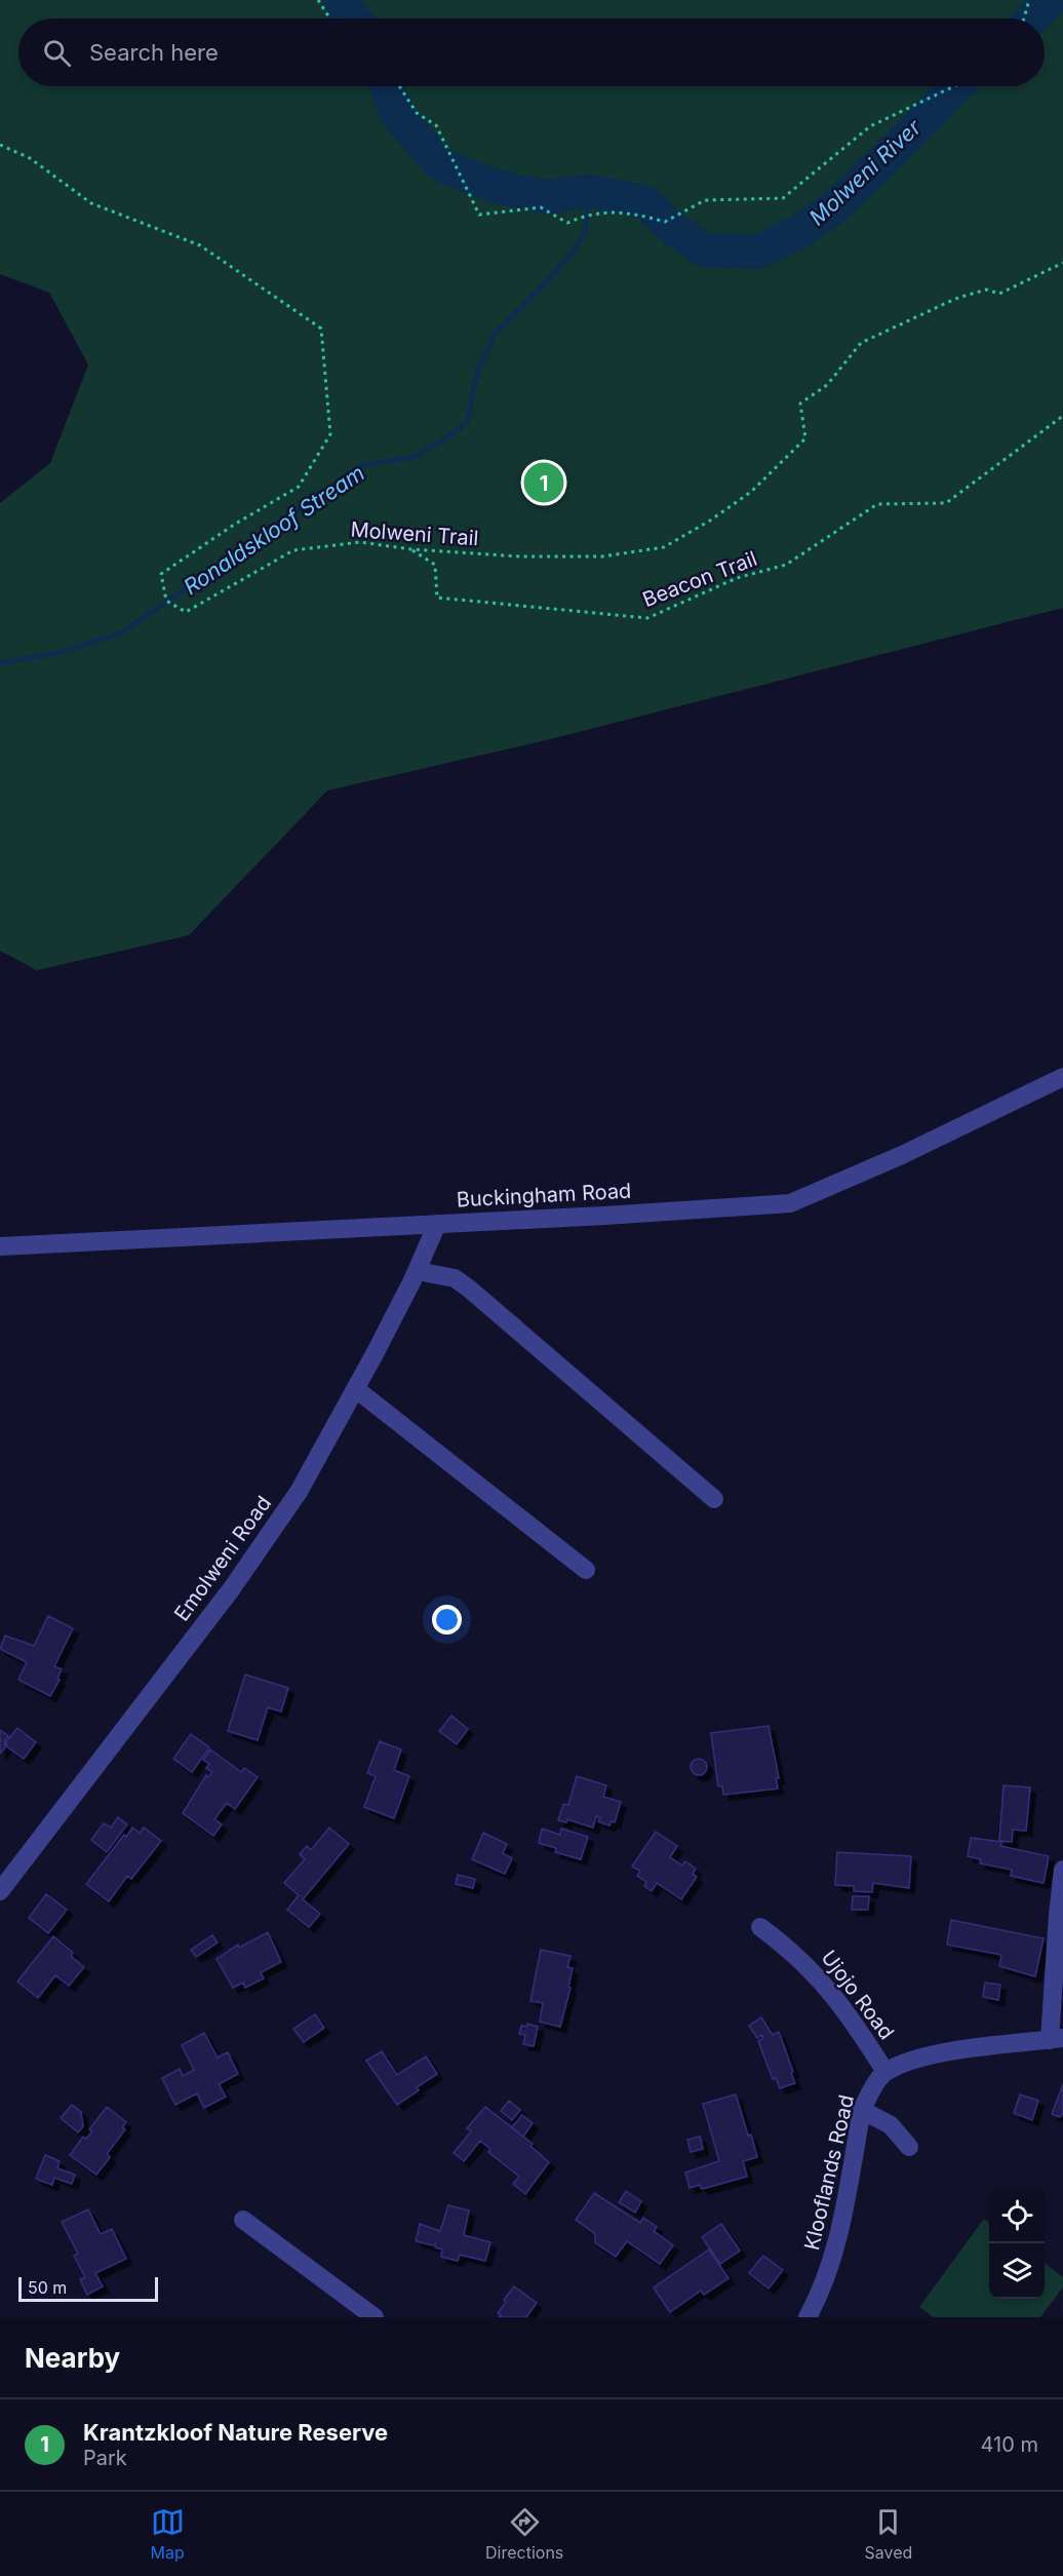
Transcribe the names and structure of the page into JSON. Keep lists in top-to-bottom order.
{
  "streets": {
    "street": [
      "Buckingham Road",
      "Emolweni Road",
      "Ujojo Road",
      "Klooflands Road"
    ],
    "path": ["Molweni Trail", "Beacon Trail"]
  },
  "crossings": [
    ["Molweni Trail", "Beacon Trail"],
    ["Buckingham Road", "Emolweni Road"],
    ["Ujojo Road", "Klooflands Road"]
  ],
  "water": ["Molweni River", "Ronaldskloof Stream"],
  "scale_bar": "50 m",
  "page": {
    "search": "Search here",
    "pins": "1",
    "scale": "50 m",
    "heading": "Nearby",
    "list": [
      {
        "mark": "1",
        "name": "Krantzkloof Nature Reserve",
        "note": "Park",
        "value": "410 m"
      }
    ],
    "nav": ["Map", "Directions", "Saved"]
  }
}
